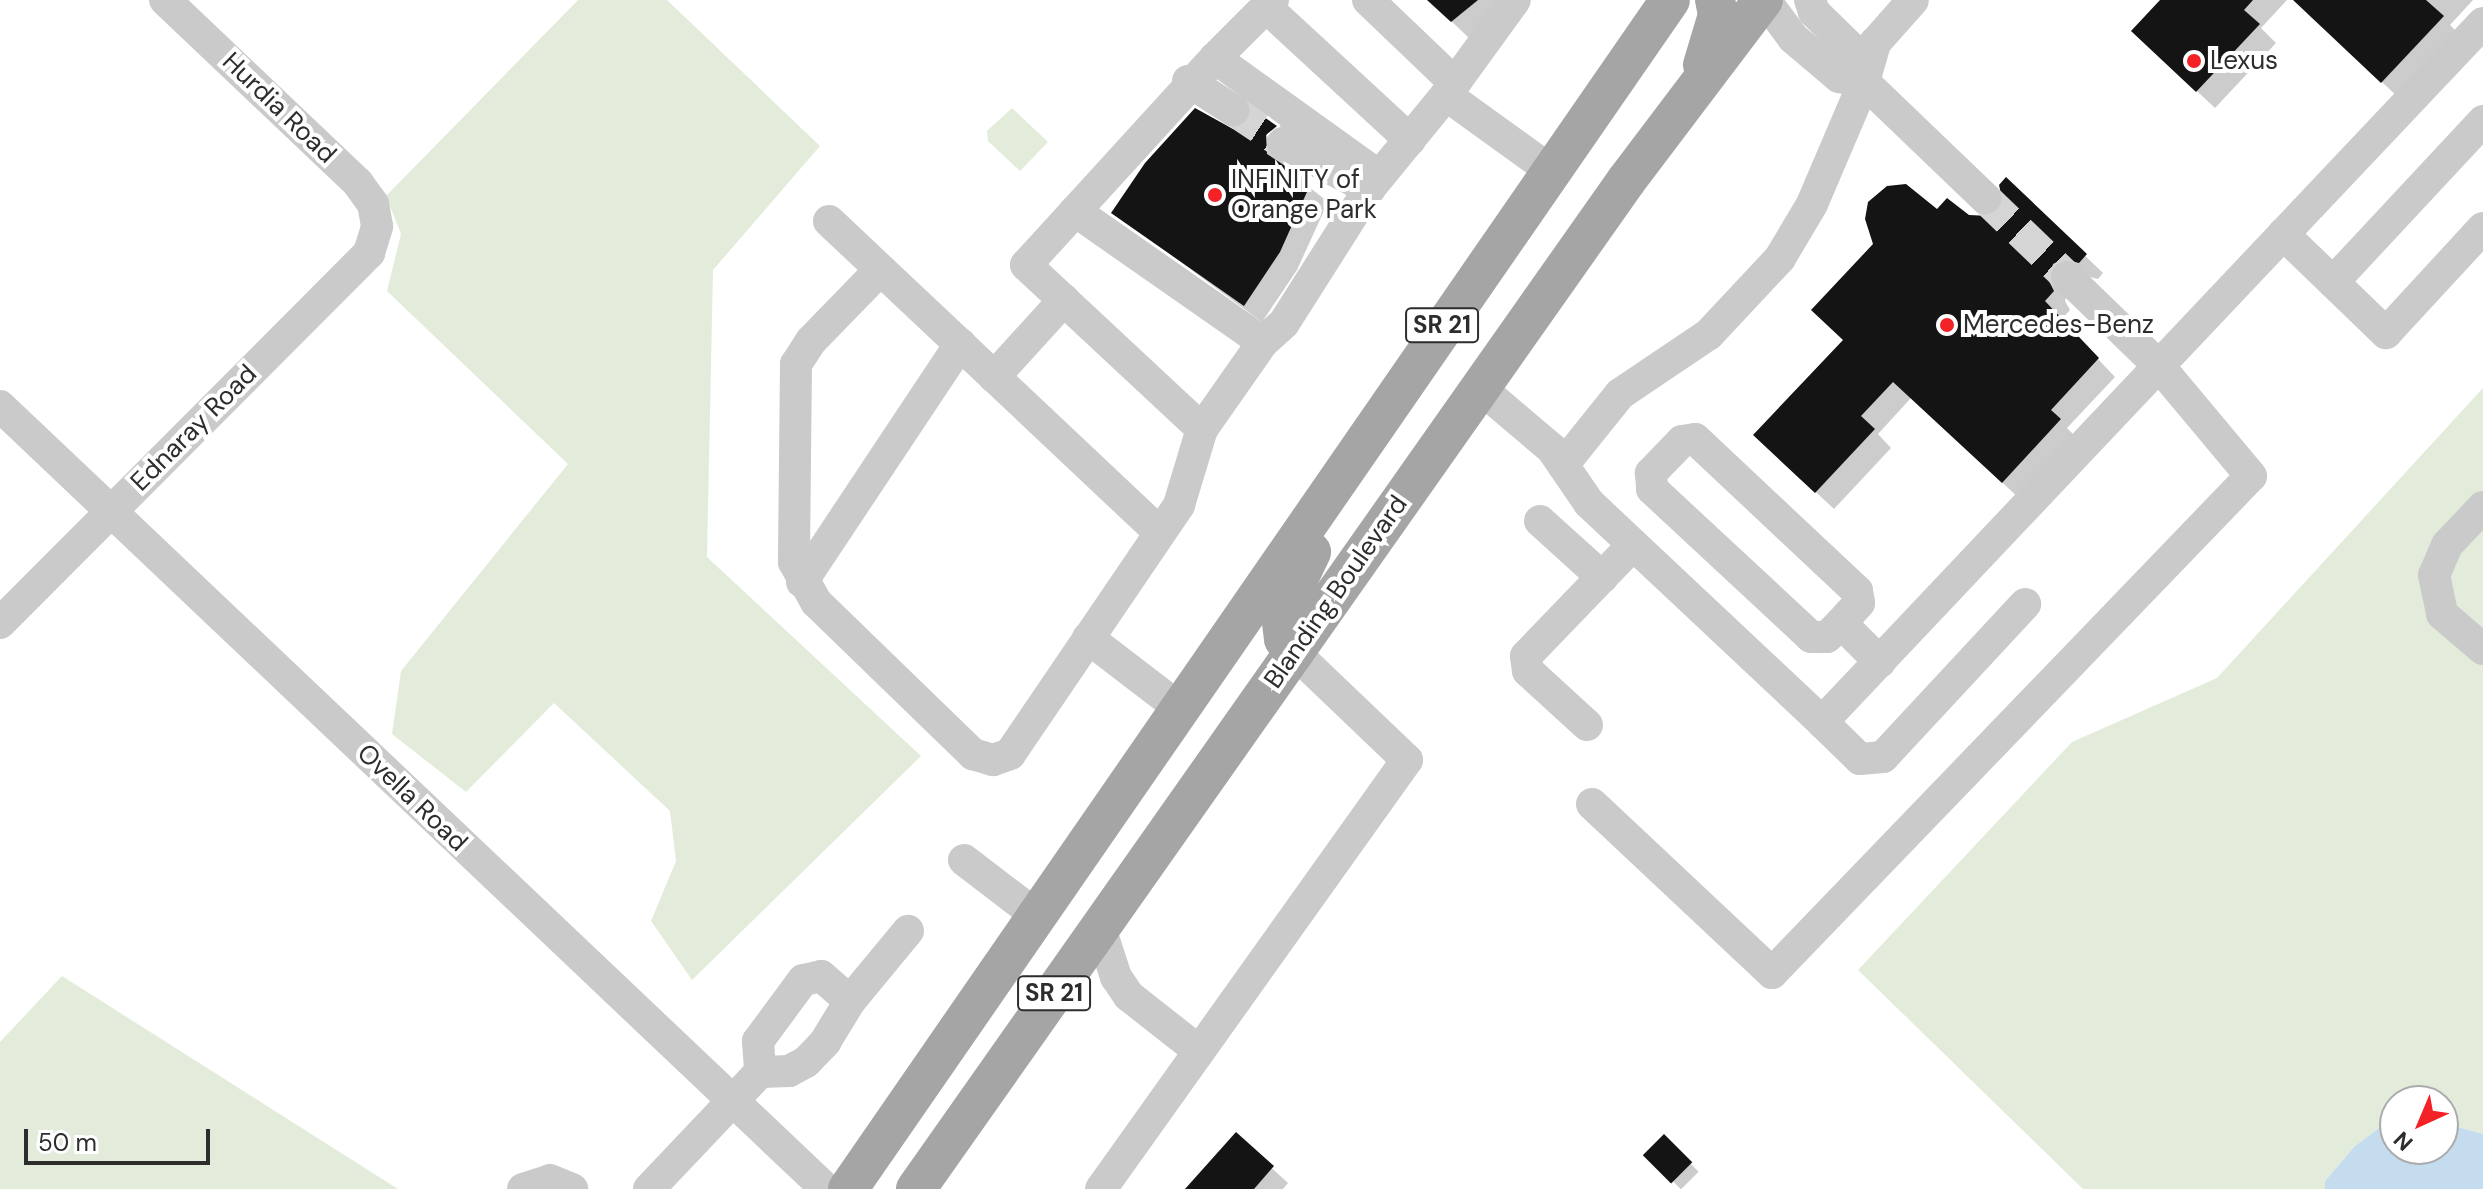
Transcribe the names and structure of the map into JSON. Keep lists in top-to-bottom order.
{
  "streets": {
    "main road": ["SR 21", "Blanding Boulevard"],
    "street": ["Hurdia Road", "Ednaray Road", "Ovella Road"]
  },
  "crossings": [
    ["Hurdia Road", "Ednaray Road"],
    ["Ednaray Road", "Ovella Road"]
  ],
  "places": ["Lexus", "INFINITY of Orange Park", "Mercedes-Benz"],
  "scale_bar": "50 m",
  "north": "bottom left"
}
